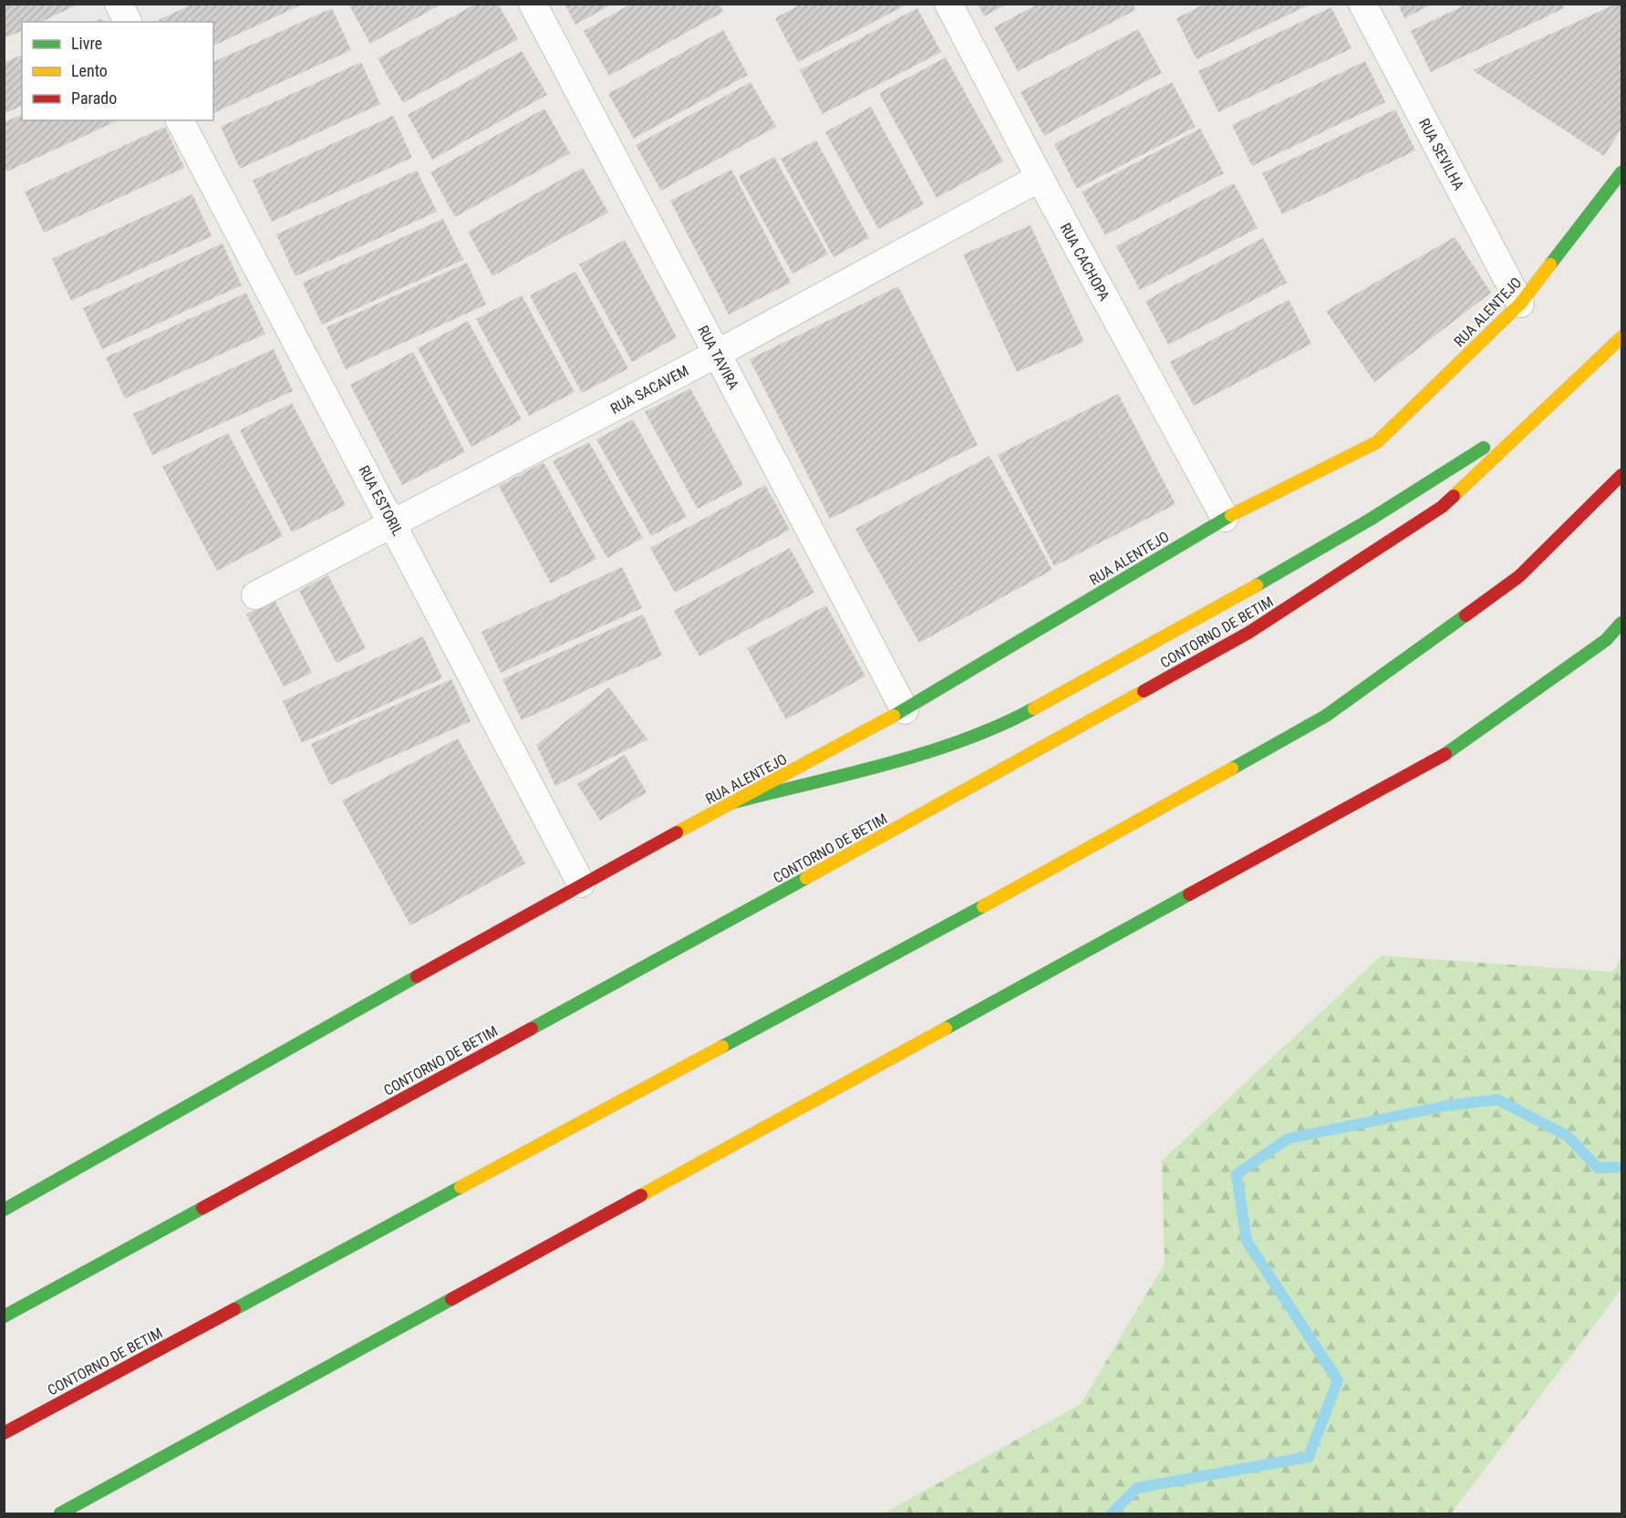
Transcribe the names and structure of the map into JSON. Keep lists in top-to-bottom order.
{
  "streets": {
    "main road": ["RUA ALENTEJO", "CONTORNO DE BETIM"],
    "street": [
      "RUA SEVILHA",
      "RUA CACHOPA",
      "RUA TAVIRA",
      "RUA SACAVEM",
      "RUA ESTORIL"
    ]
  },
  "crossings": [
    ["RUA SEVILHA", "RUA ALENTEJO"],
    ["RUA CACHOPA", "RUA ALENTEJO"],
    ["RUA CACHOPA", "RUA SACAVEM"],
    ["RUA ALENTEJO", "RUA TAVIRA"],
    ["RUA ALENTEJO", "RUA ESTORIL"],
    ["RUA TAVIRA", "RUA SACAVEM"],
    ["RUA SACAVEM", "RUA ESTORIL"]
  ],
  "legend": ["Livre", "Lento", "Parado"]
}
